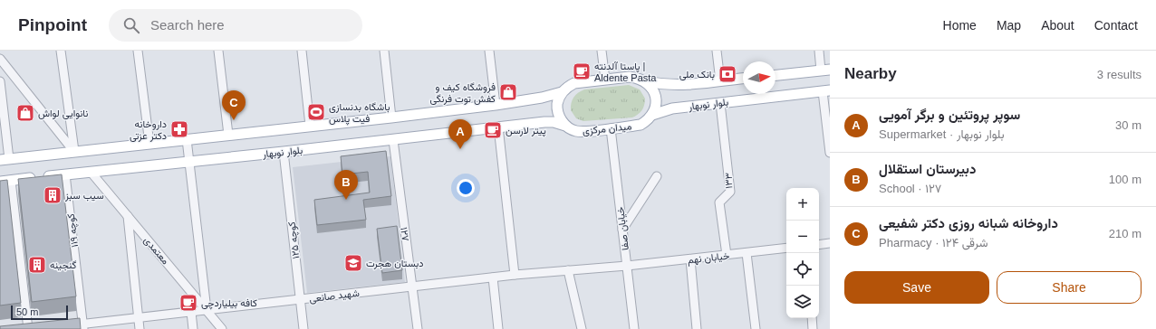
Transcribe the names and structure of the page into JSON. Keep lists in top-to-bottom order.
{
  "streets": {
    "main road": ["بلوار نوبهار", "میدان مرکزی"],
    "street": [
      "۱۳۳",
      "خیابان صفا",
      "کوچه ۱۱۹",
      "۱۲۷",
      "کوچه ۱۲۵",
      "معتمدی",
      "خیابان نهم",
      "شهید صانعی"
    ]
  },
  "crossings": [
    ["بلوار نوبهار", "میدان مرکزی"],
    ["بلوار نوبهار", "۱۳۳"],
    ["بلوار نوبهار", "کوچه ۱۱۹"],
    ["بلوار نوبهار", "۱۲۷"],
    ["بلوار نوبهار", "کوچه ۱۲۵"],
    ["بلوار نوبهار", "معتمدی"],
    ["میدان مرکزی", "خیابان صفا"],
    ["۱۳۳", "خیابان نهم"],
    ["خیابان صفا", "خیابان نهم"],
    ["خیابان صفا", "شهید صانعی"],
    ["کوچه ۱۱۹", "شهید صانعی"],
    ["۱۲۷", "شهید صانعی"],
    ["کوچه ۱۲۵", "شهید صانعی"],
    ["معتمدی", "شهید صانعی"],
    ["خیابان نهم", "شهید صانعی"]
  ],
  "places": {
    "cafe": ["پاستا آلدنته | Aldente Pasta", "پیتر لارسن", "کافه بیلیاردچی"],
    "bank": ["بانک ملی"],
    "shop": ["فروشگاه کیف و کفش توت فرنگی", "نانوایی لواش"],
    "sports": ["باشگاه بدنسازی فیت پلاس"],
    "pharmacy": ["داروخانه دکتر عزتی"],
    "building": ["سیب سبز", "گنجینه"],
    "school or university": ["دبستان هجرت"]
  },
  "scale_bar": "50 m",
  "north": "right",
  "page": {
    "header": "Pinpoint",
    "search": "Search here",
    "nav": [
      "Home",
      "Map",
      "About",
      "Contact"
    ],
    "heading": ["Nearby", "3 results"],
    "pins": ["C", "A", "B"],
    "list": [
      {
        "mark": "A",
        "name": "سوپر پروتئین و برگر آمویی",
        "note": "Supermarket · بلوار نوبهار",
        "value": "30 m"
      },
      {
        "mark": "B",
        "name": "دبیرستان استقلال",
        "note": "School · ۱۲۷",
        "value": "100 m"
      },
      {
        "mark": "C",
        "name": "داروخانه شبانه روزی دکتر شفیعی",
        "note": "Pharmacy · ۱۲۴ شرقی",
        "value": "210 m"
      }
    ],
    "map_buttons": ["+", "−"],
    "buttons": ["Save", "Share"],
    "scale": "50 m"
  }
}
